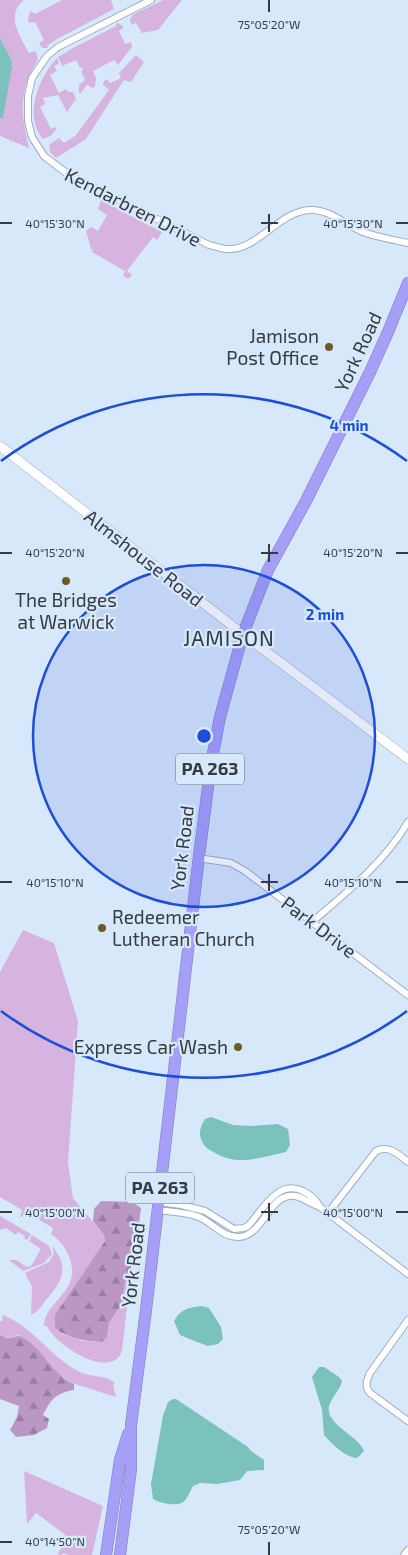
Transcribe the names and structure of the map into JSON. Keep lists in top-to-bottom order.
{
  "streets": {
    "highway": ["York Road", "PA 263"],
    "main road": ["Almshouse Road"],
    "street": ["Kendarbren Drive", "Park Drive"]
  },
  "crossings": [
    ["York Road", "Almshouse Road"],
    ["York Road", "Park Drive"]
  ],
  "districts": ["JAMISON"],
  "places": [
    "Jamison Post Office",
    "The Bridges at Warwick",
    "Redeemer Lutheran Church",
    "Express Car Wash"
  ],
  "coordinates": [
    "75°05'20\"W",
    "40°15'30\"N",
    "40°15'20\"N",
    "40°15'10\"N",
    "40°15'00\"N",
    "40°14'50\"N"
  ],
  "rings": ["4 min", "2 min"]
}
